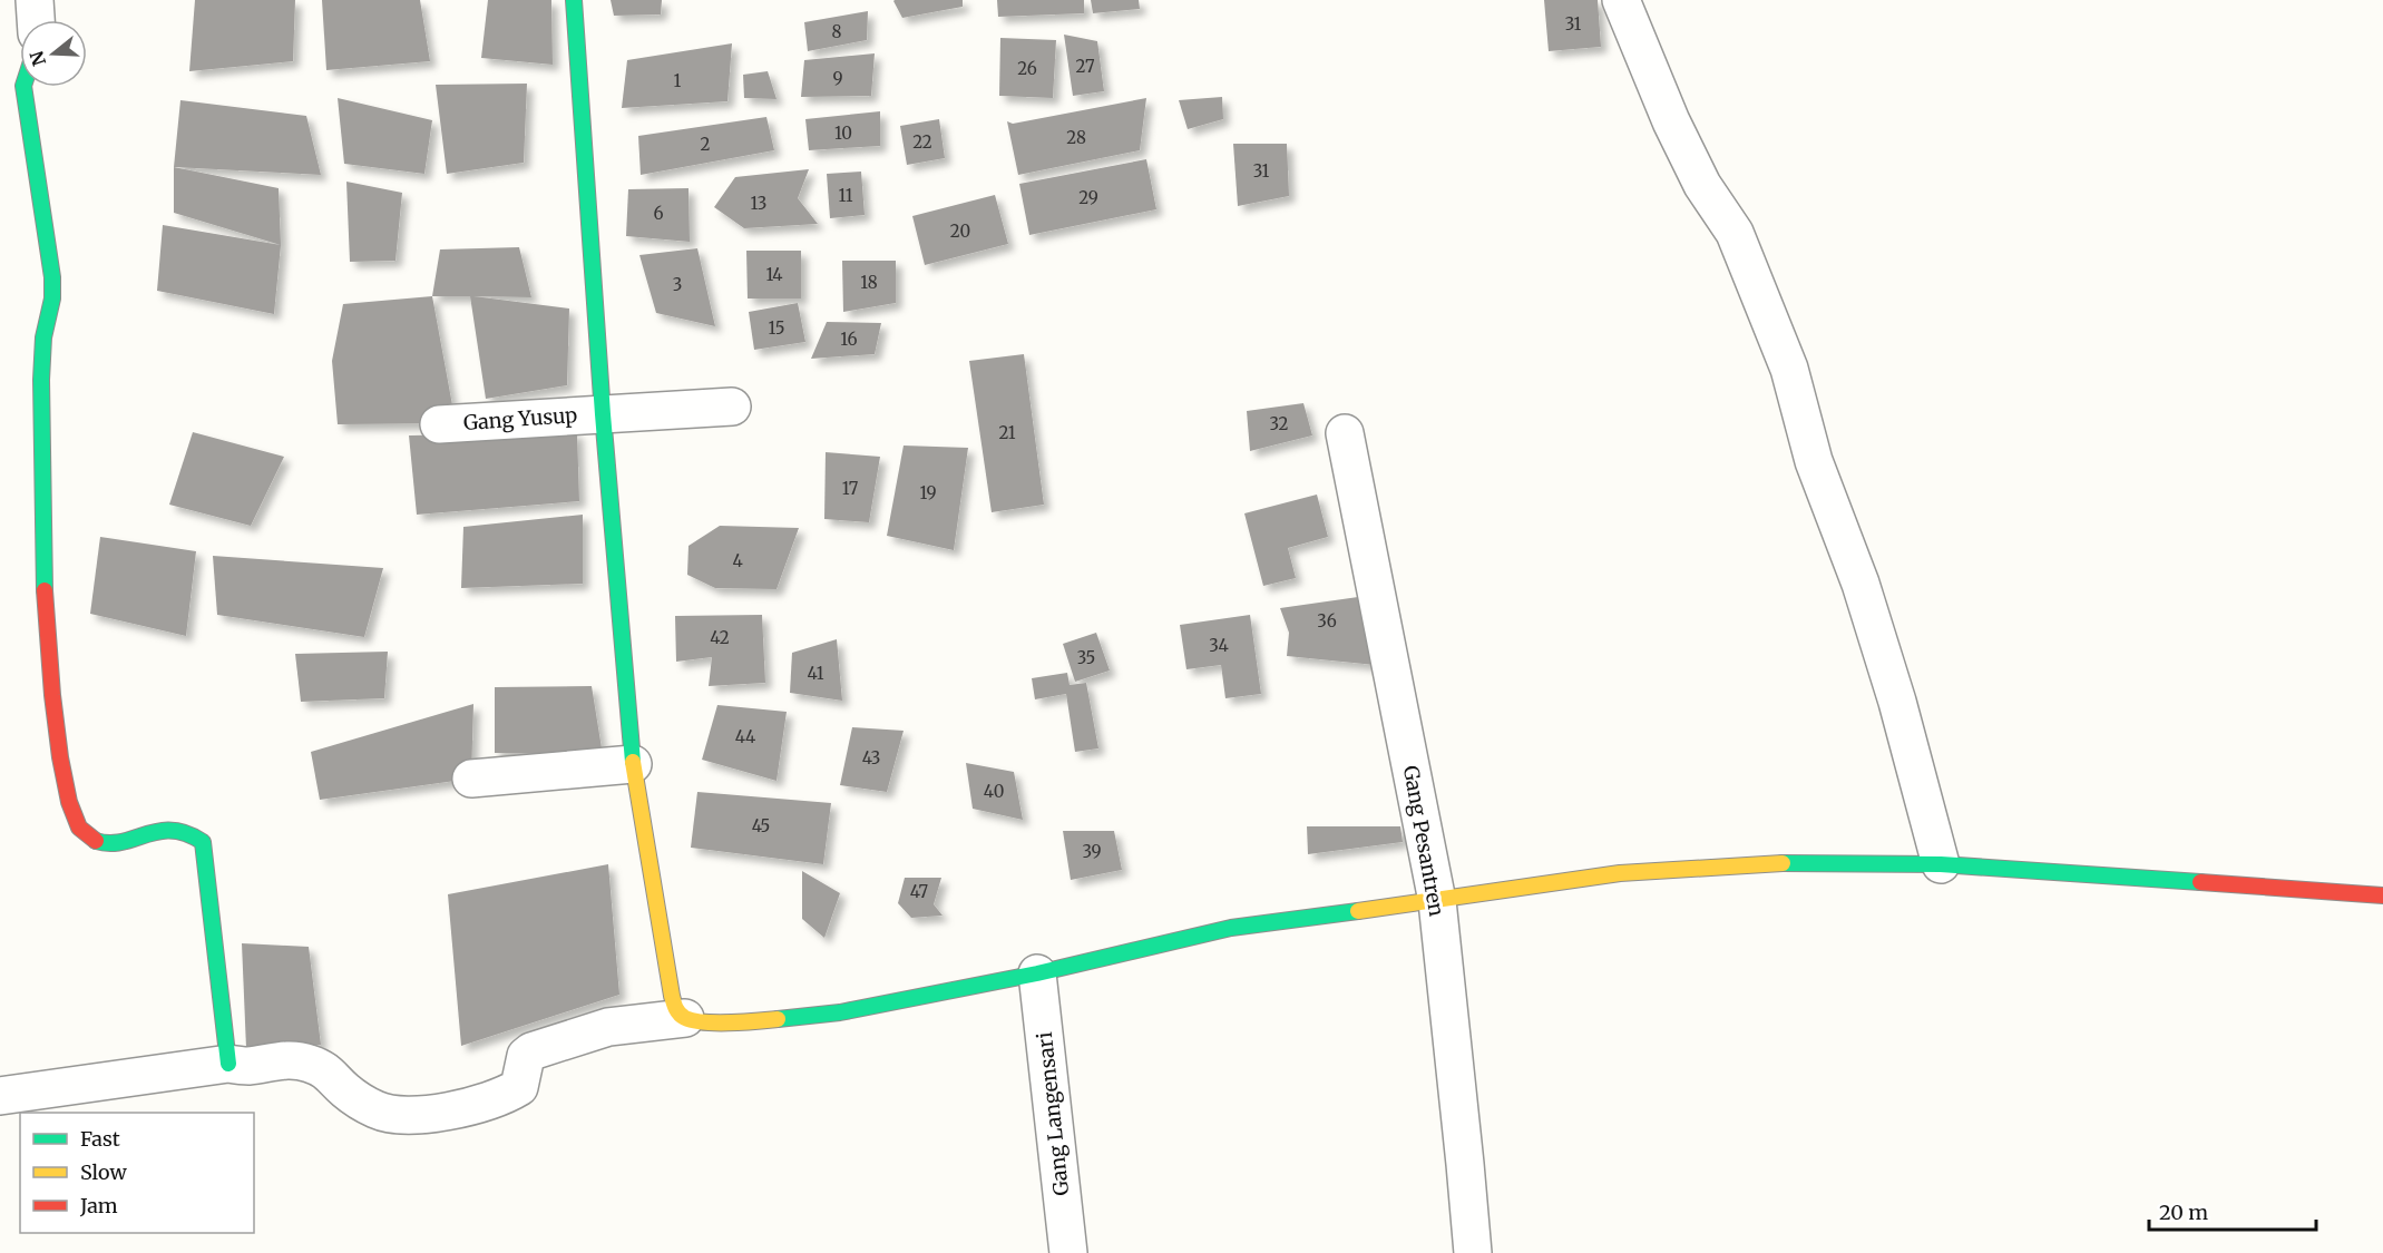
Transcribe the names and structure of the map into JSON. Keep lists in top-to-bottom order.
{
  "streets": {
    "street": ["Gang Yusup", "Gang Pesantren", "Gang Langensari"]
  },
  "house_numbers": [
    "31",
    "8",
    "27",
    "26",
    "9",
    "1",
    "10",
    "28",
    "22",
    "2",
    "31",
    "11",
    "29",
    "13",
    "6",
    "20",
    "14",
    "18",
    "3",
    "15",
    "16",
    "32",
    "21",
    "17",
    "19",
    "4",
    "36",
    "42",
    "34",
    "35",
    "41",
    "44",
    "43",
    "40",
    "45",
    "39",
    "47"
  ],
  "legend": ["Fast", "Slow", "Jam"],
  "scale_bar": "20 m",
  "north": "left"
}
